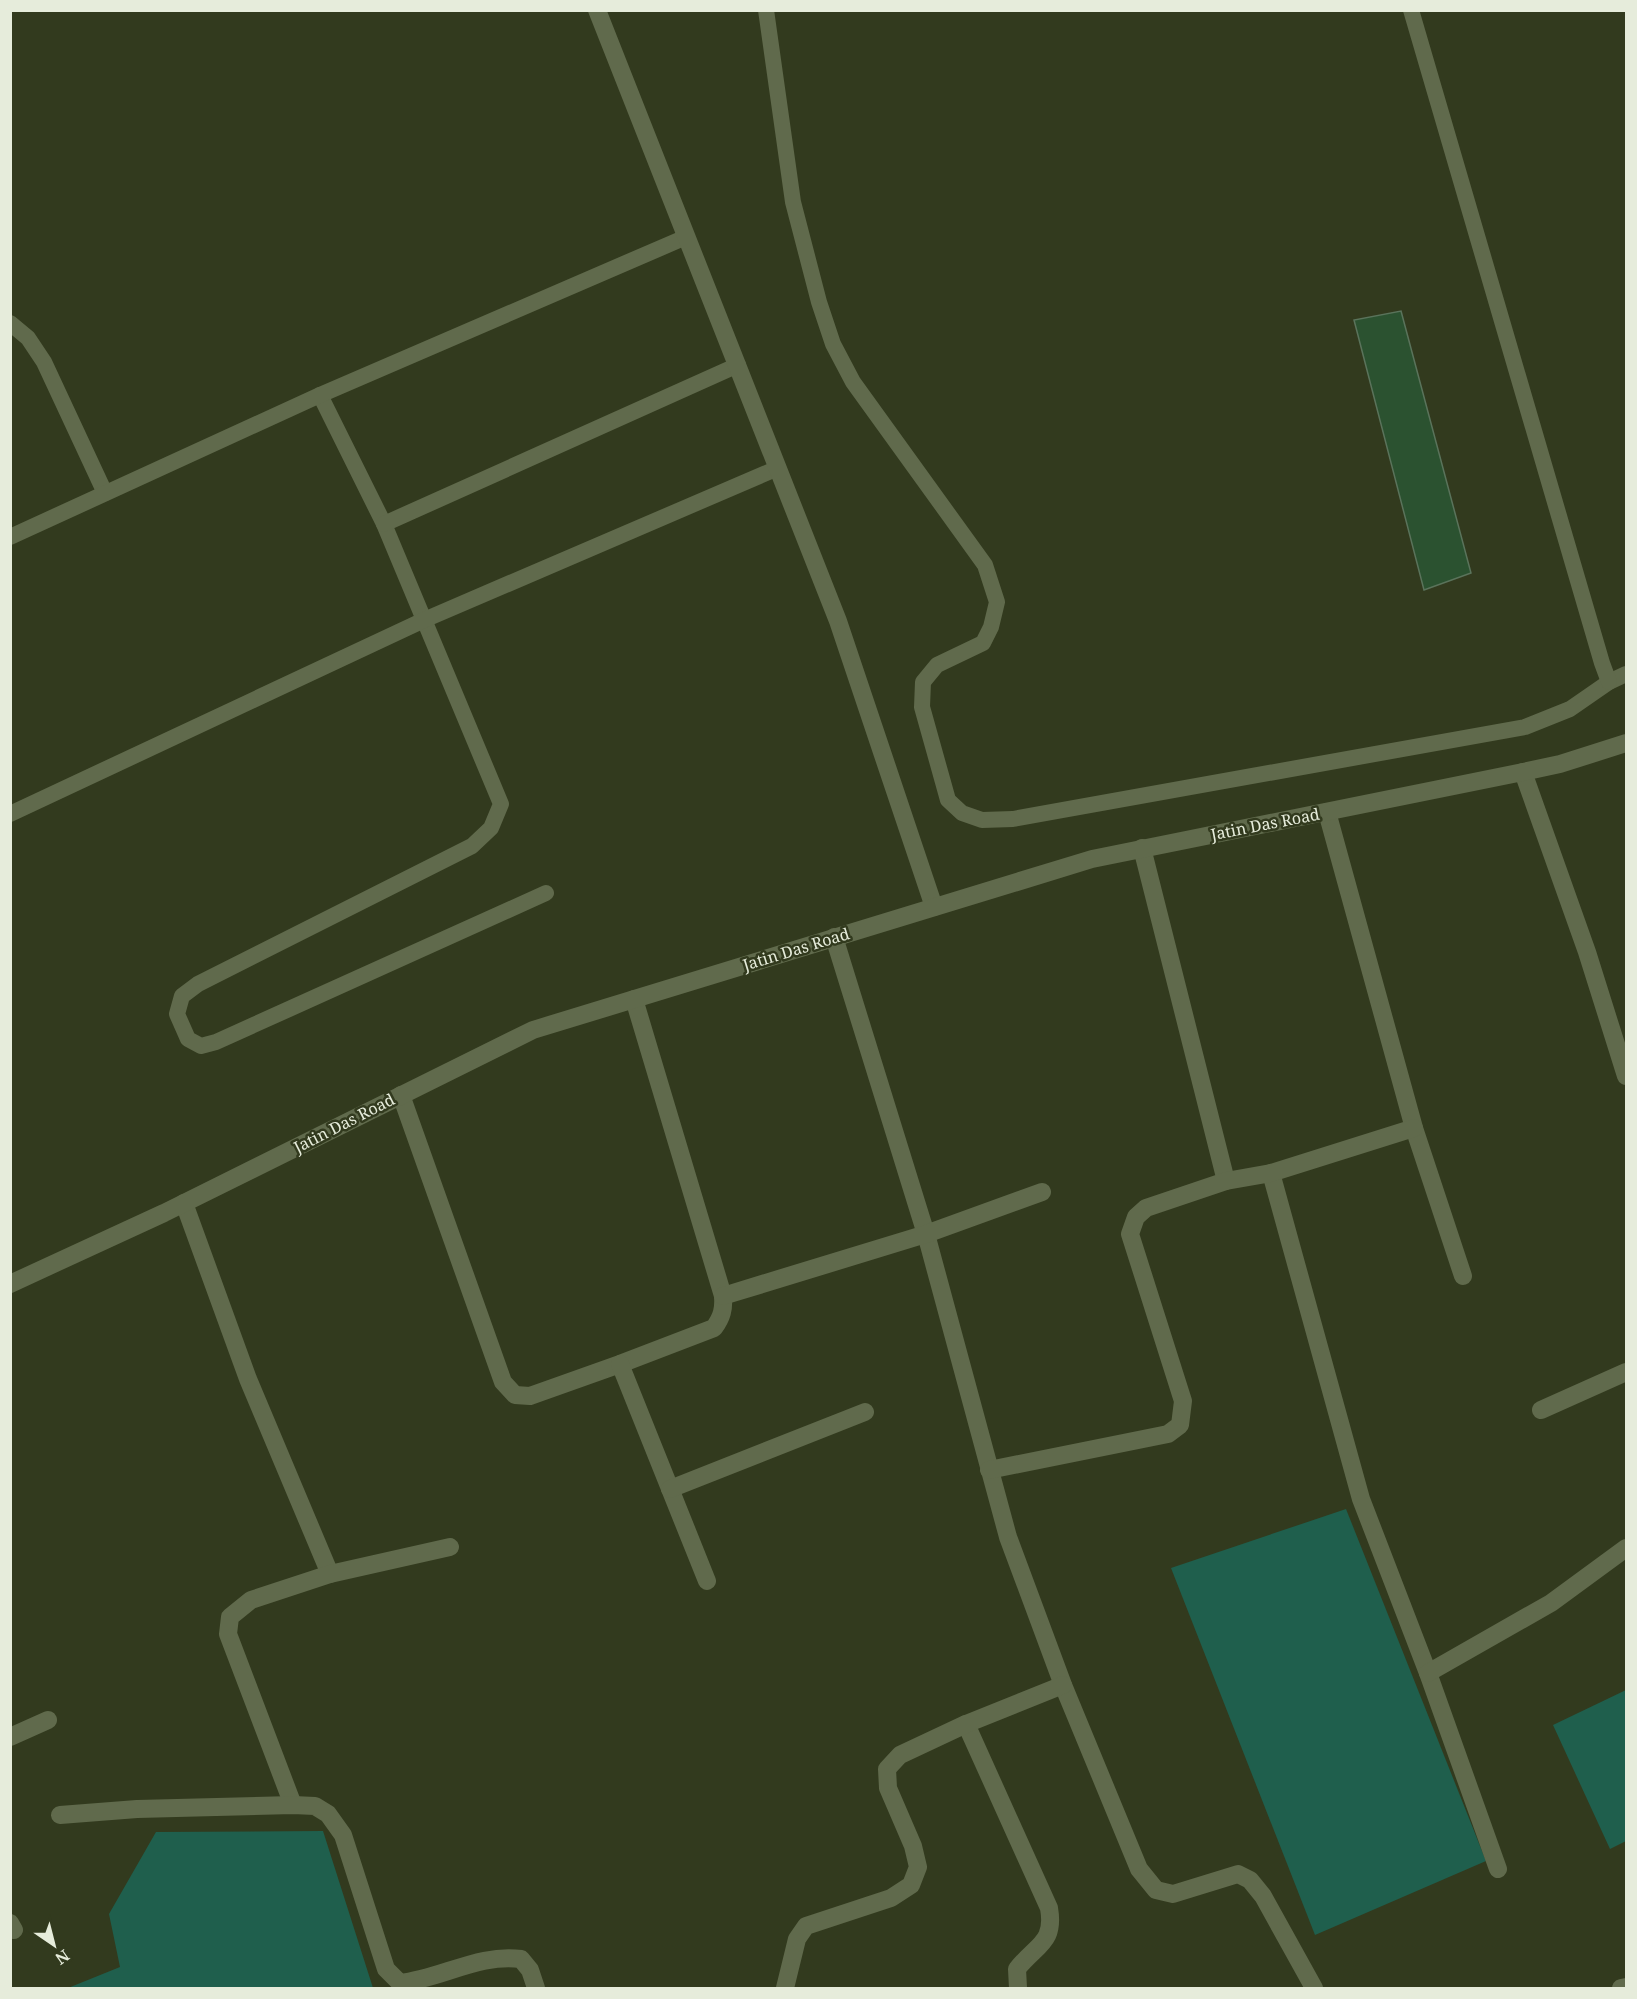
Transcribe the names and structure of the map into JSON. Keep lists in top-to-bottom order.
{
  "streets": {
    "street": ["Jatin Das Road"]
  },
  "north": "bottom right"
}
